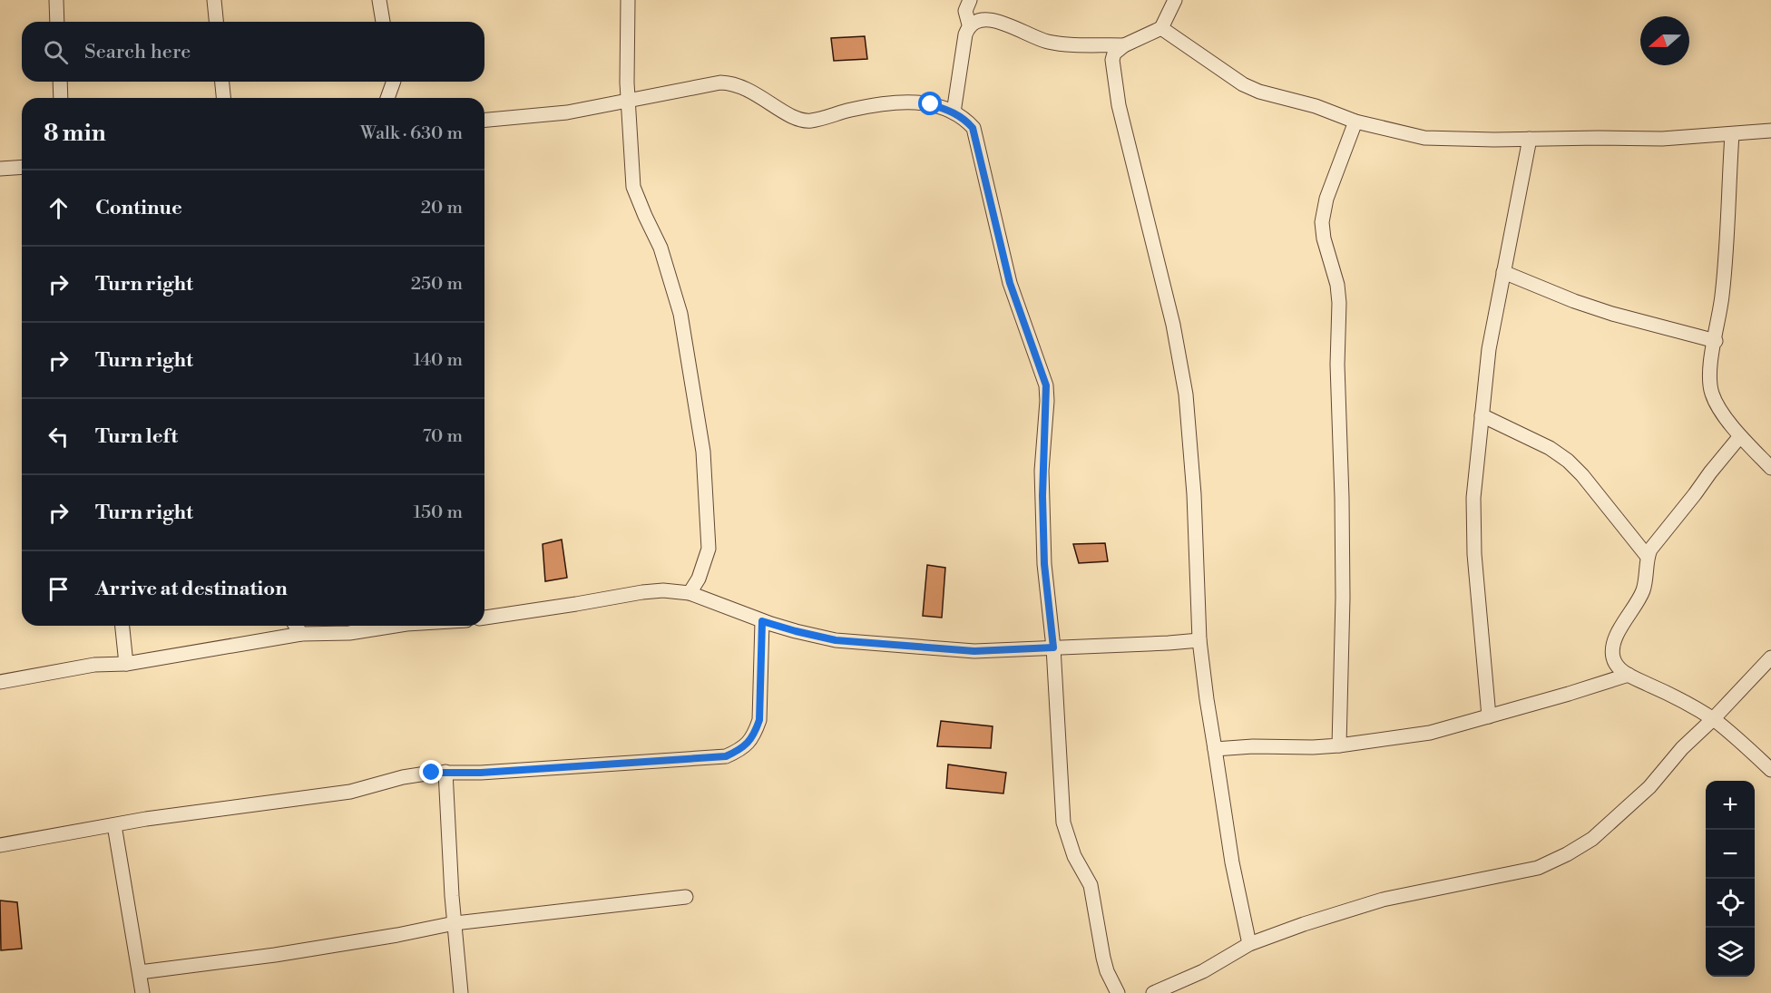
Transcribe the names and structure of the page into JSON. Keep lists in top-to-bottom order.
{
  "north": "left",
  "page": {
    "search": "Search here",
    "heading": ["8 min", "Walk · 630 m"],
    "list": [
      ["Continue", "20 m"],
      ["Turn right", "250 m"],
      ["Turn right", "140 m"],
      ["Turn left", "70 m"],
      ["Turn right", "150 m"],
      "Arrive at destination"
    ],
    "map_buttons": ["+", "−"]
  }
}
